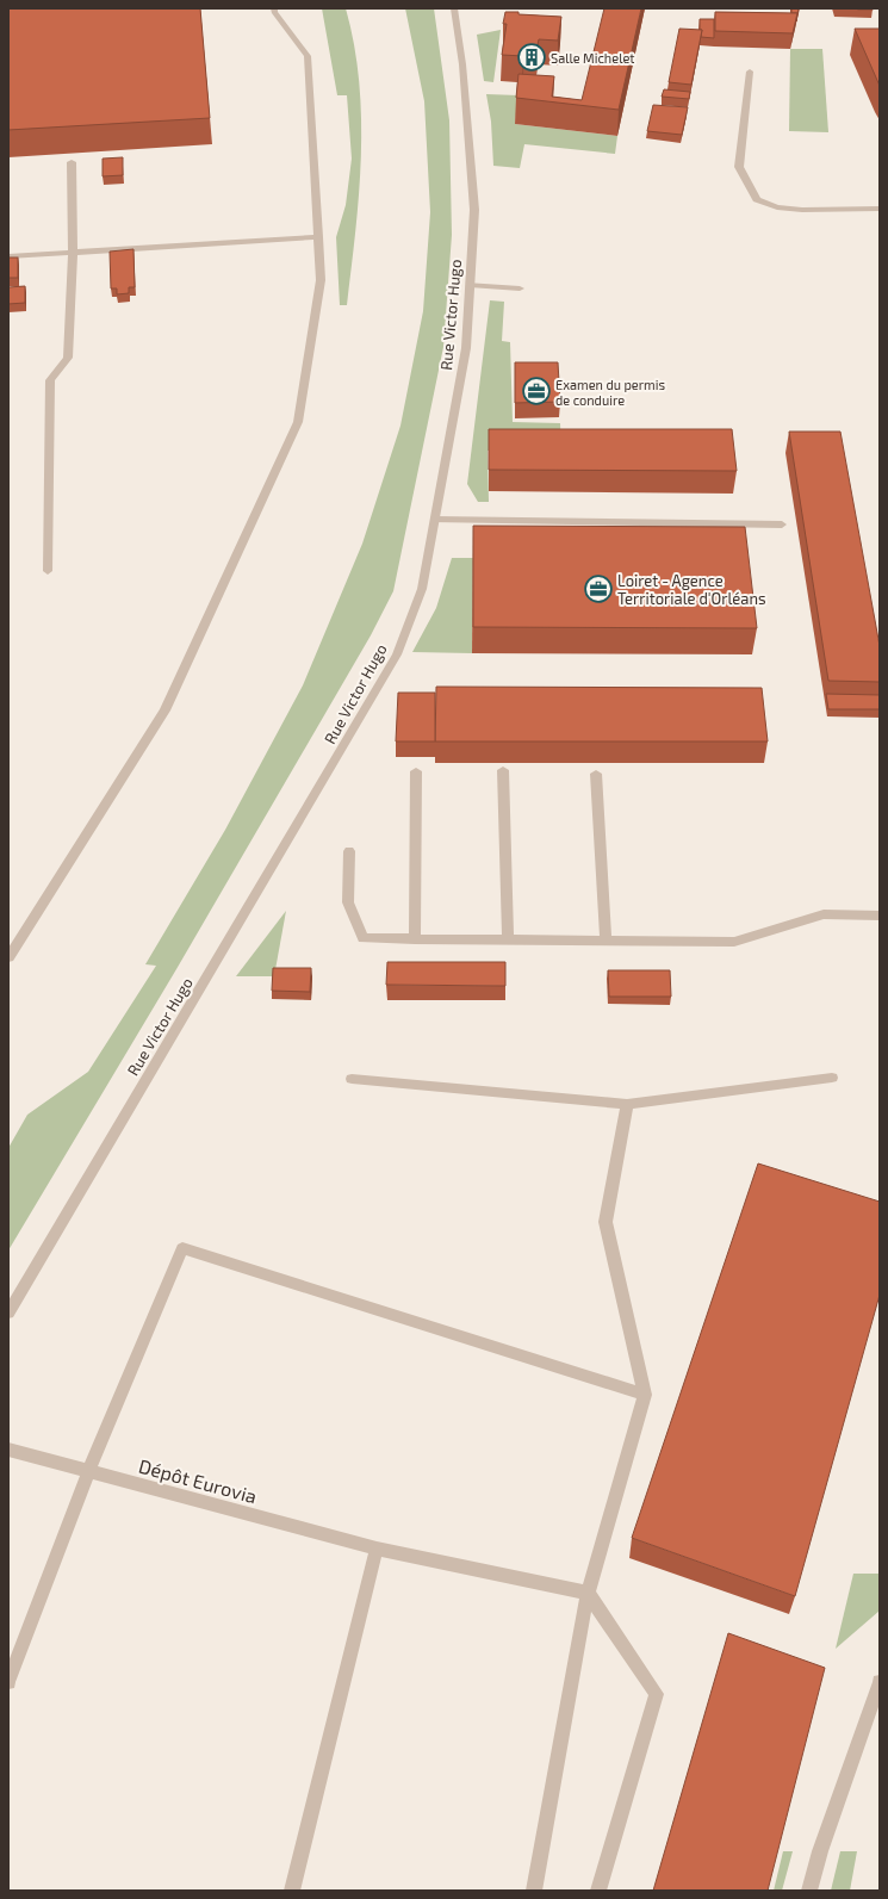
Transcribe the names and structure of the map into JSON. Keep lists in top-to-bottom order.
{
  "streets": {
    "street": ["Rue Victor Hugo", "Dépôt Eurovia"]
  },
  "places": {
    "building": ["Salle Michelet"],
    "office": ["Examen du permis de conduire", "Loiret - Agence Territoriale d'Orléans"]
  }
}
